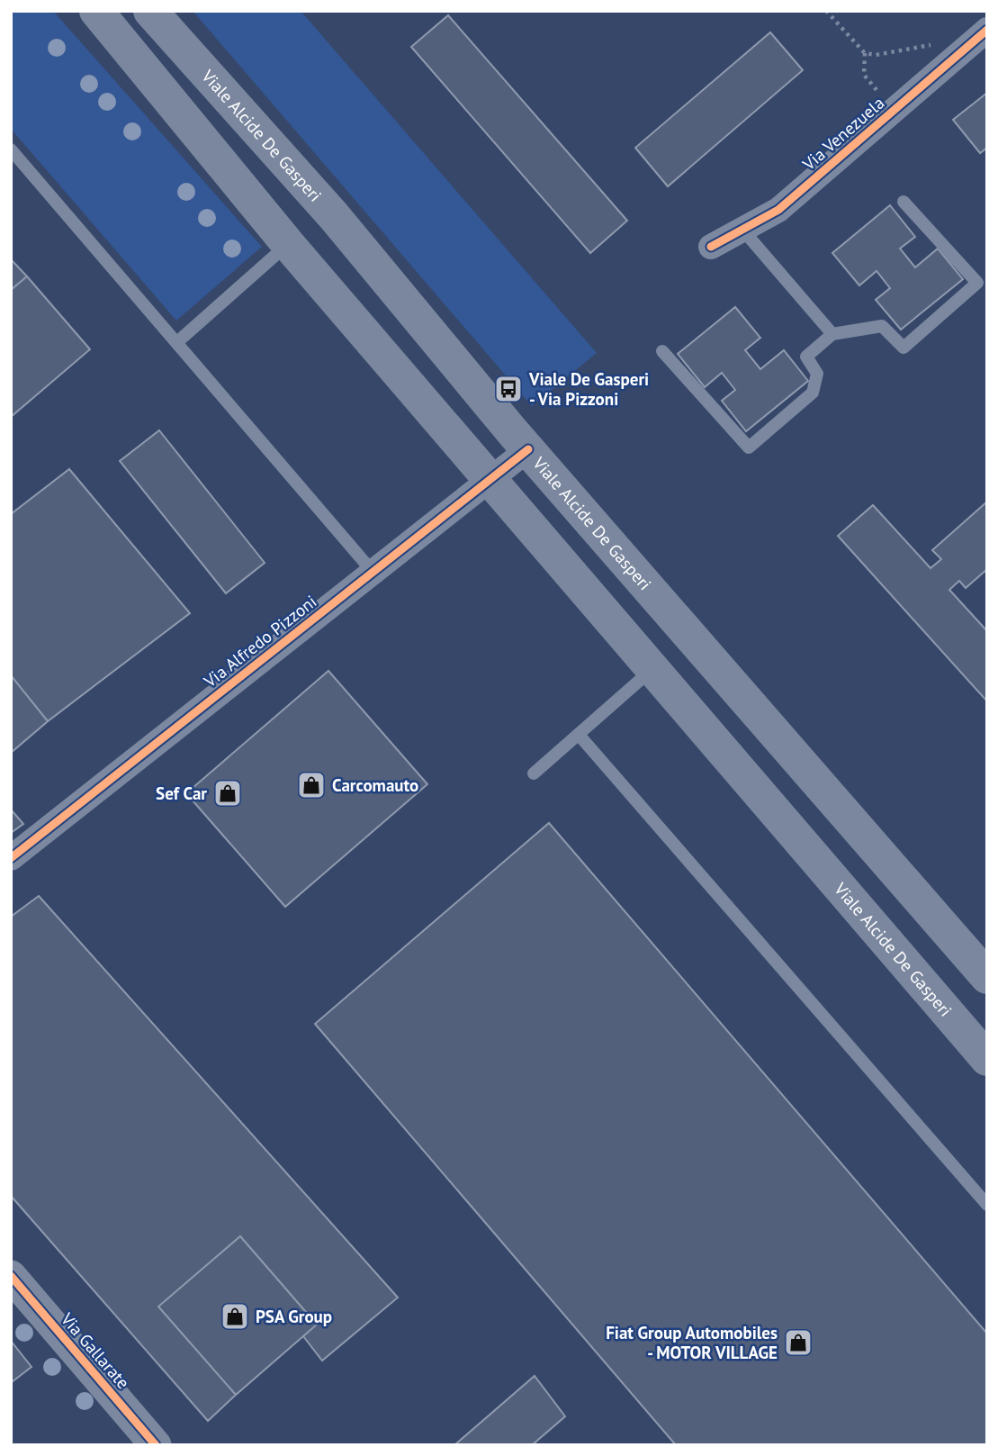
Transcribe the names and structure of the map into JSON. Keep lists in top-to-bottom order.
{
  "streets": {
    "main road": ["Viale Alcide De Gasperi"],
    "street": ["Via Venezuela", "Via Alfredo Pizzoni", "Via Gallarate"]
  },
  "crossings": [
    ["Viale Alcide De Gasperi", "Via Alfredo Pizzoni"]
  ],
  "places": {
    "bus stop": ["Viale De Gasperi - Via Pizzoni"],
    "shop": [
      "Carcomauto",
      "Sef Car",
      "PSA Group",
      "Fiat Group Automobiles - MOTOR VILLAGE"
    ]
  }
}
